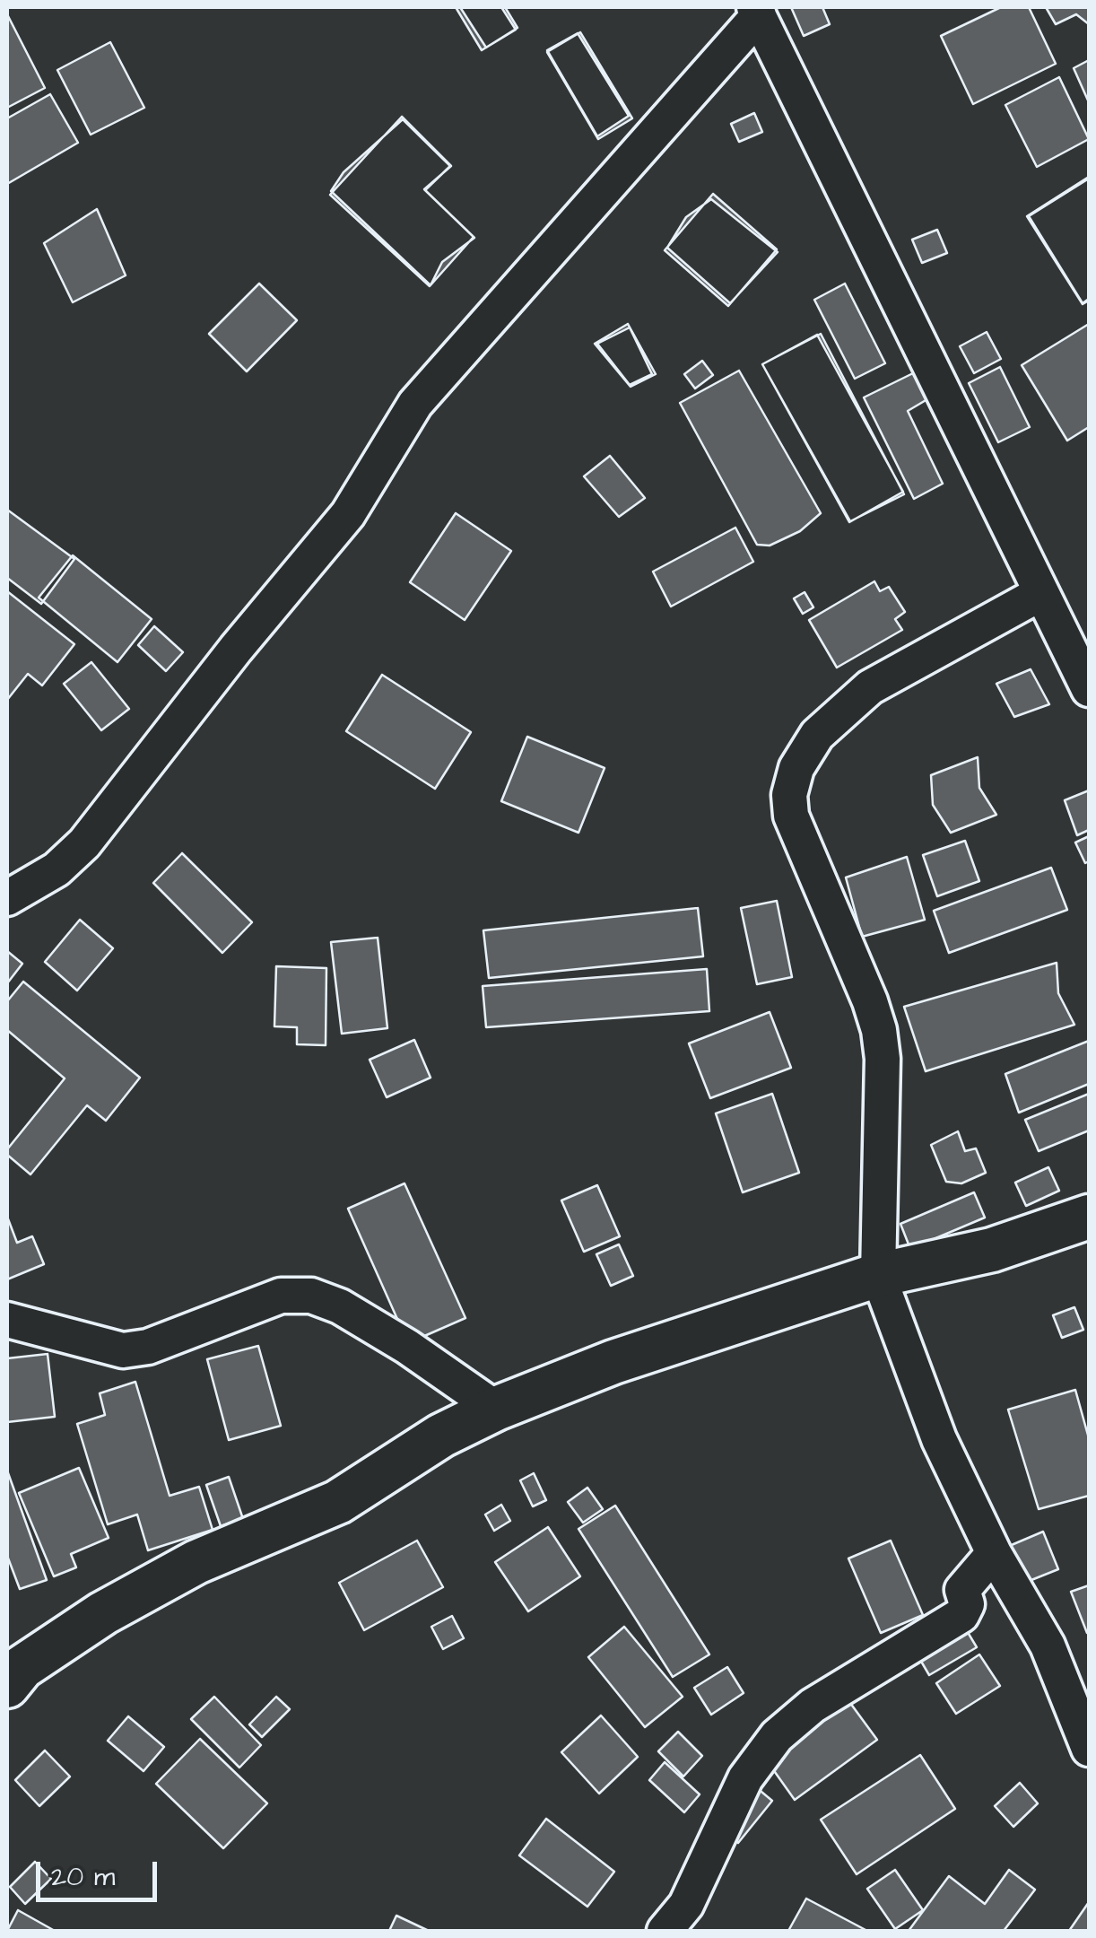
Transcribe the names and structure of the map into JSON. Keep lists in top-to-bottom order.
{
  "scale_bar": "20 m"
}
